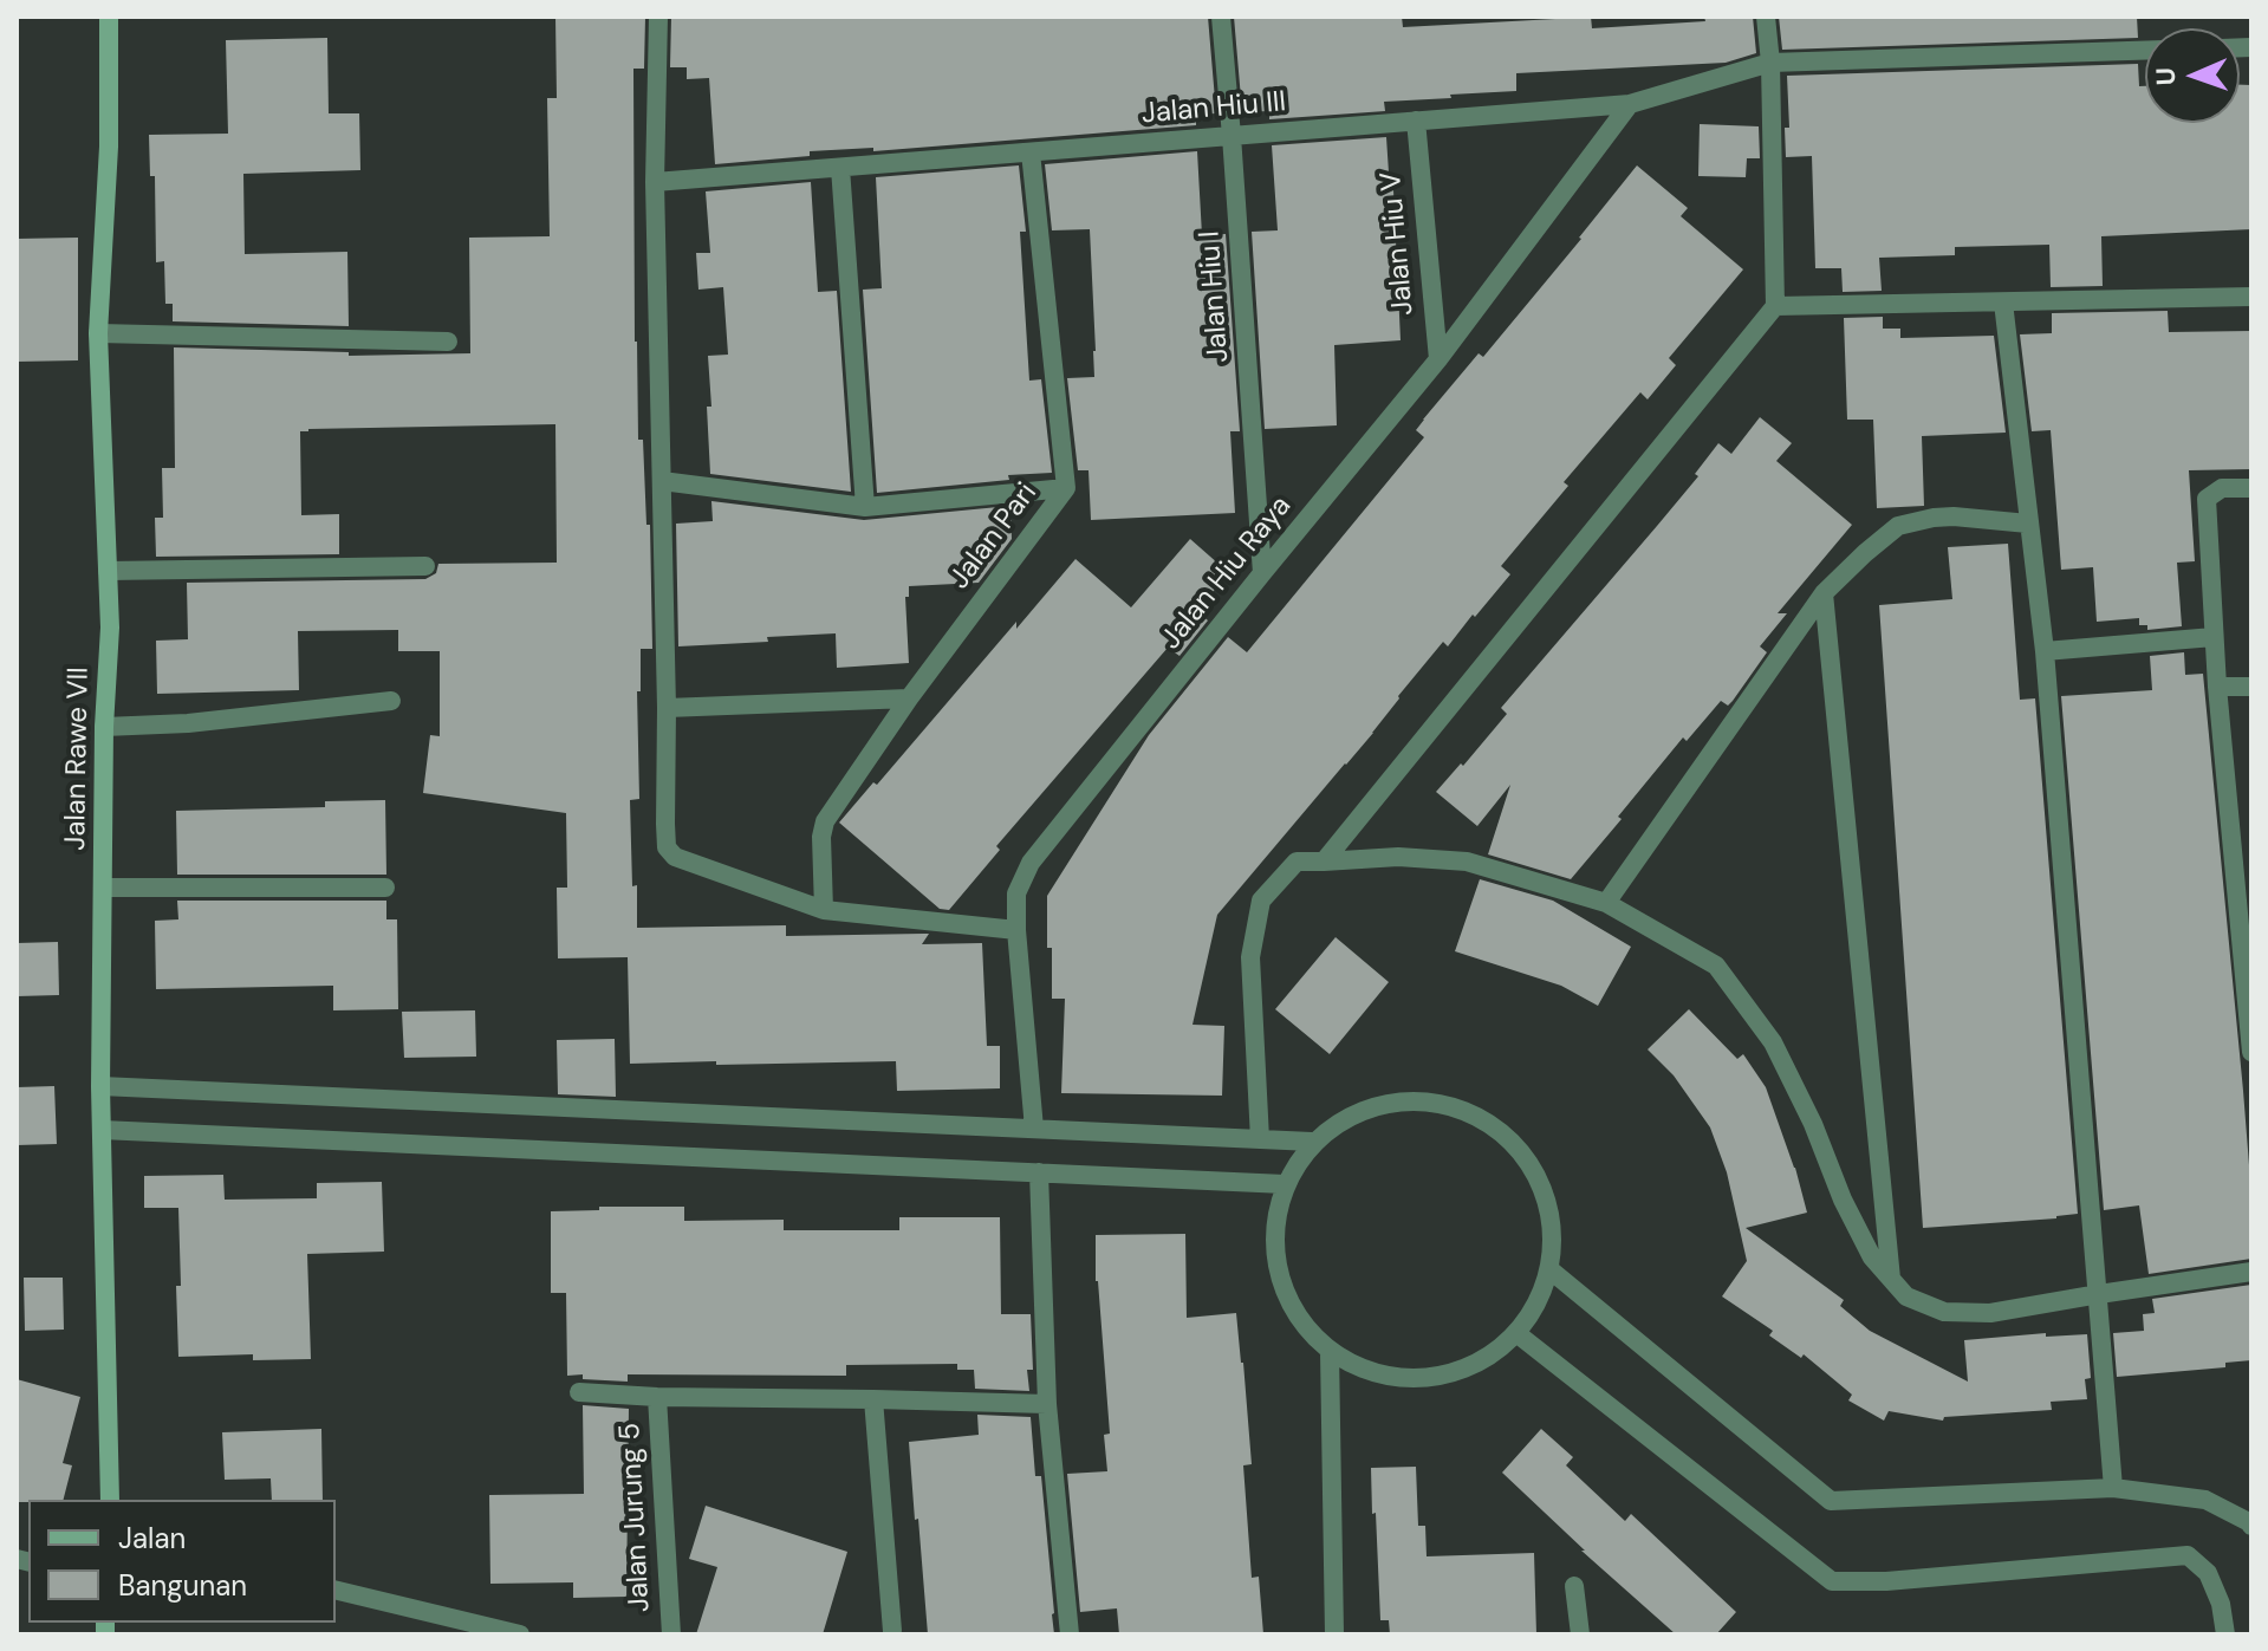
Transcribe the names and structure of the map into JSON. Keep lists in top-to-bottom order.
{
  "streets": {
    "main road": ["Jalan Rawe VII"],
    "street": [
      "Jalan Hiu III",
      "Jalan Hiu V",
      "Jalan Hiu I",
      "Jalan Pari",
      "Jalan Hiu Raya",
      "Jalan Jurung 5"
    ]
  },
  "crossings": [
    ["Jalan Hiu III", "Jalan Hiu V"],
    ["Jalan Hiu III", "Jalan Hiu I"],
    ["Jalan Hiu III", "Jalan Pari"],
    ["Jalan Hiu III", "Jalan Hiu Raya"],
    ["Jalan Hiu V", "Jalan Hiu Raya"],
    ["Jalan Hiu I", "Jalan Hiu Raya"]
  ],
  "legend": ["Jalan", "Bangunan"],
  "north": "left"
}
